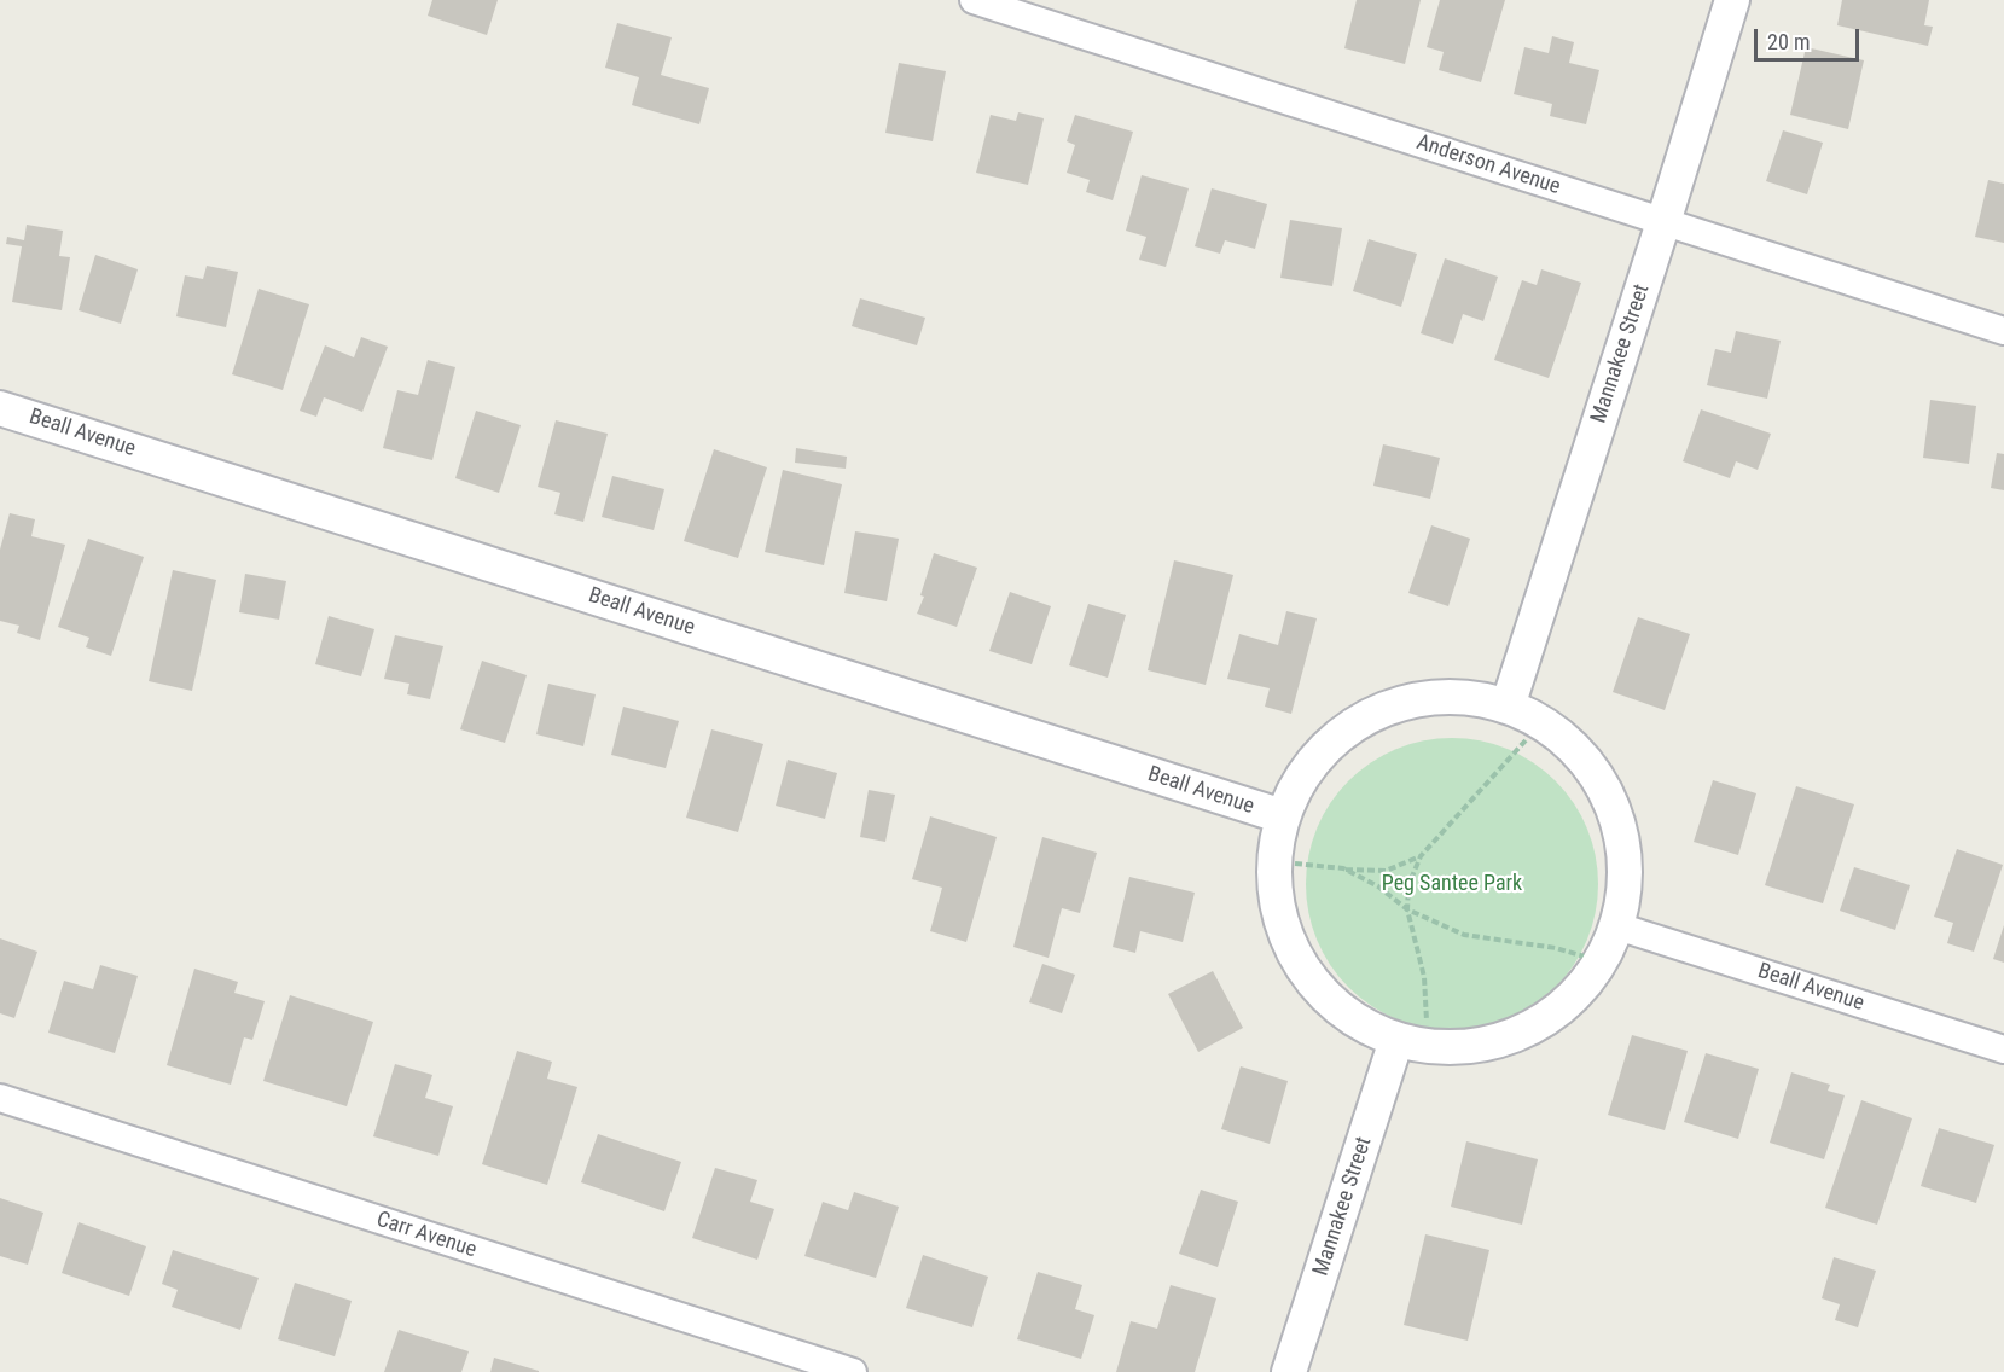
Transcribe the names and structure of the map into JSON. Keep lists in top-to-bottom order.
{
  "streets": {
    "street": [
      "Anderson Avenue",
      "Mannakee Street",
      "Beall Avenue",
      "Carr Avenue"
    ]
  },
  "crossings": [
    ["Anderson Avenue", "Mannakee Street"]
  ],
  "parks": ["Peg Santee Park"],
  "scale_bar": "20 m"
}
